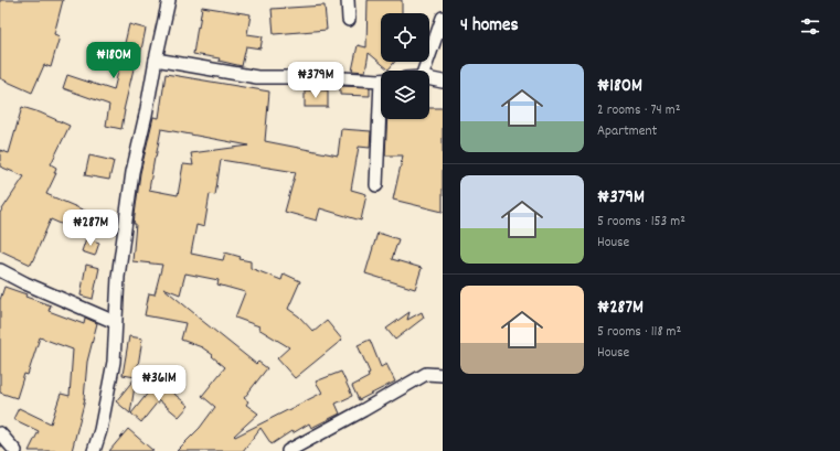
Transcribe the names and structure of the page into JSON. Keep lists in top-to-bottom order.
{
  "page": {
    "heading": "4 homes",
    "price": [
      "₦180M",
      "₦379M",
      "₦287M",
      "₦361M"
    ],
    "list": [
      {
        "name": "₦180M",
        "note": "2 rooms · 74 m² · Apartment"
      },
      {
        "name": "₦379M",
        "note": "5 rooms · 153 m² · House"
      },
      {
        "name": "₦287M",
        "note": "5 rooms · 118 m² · House"
      }
    ]
  }
}
